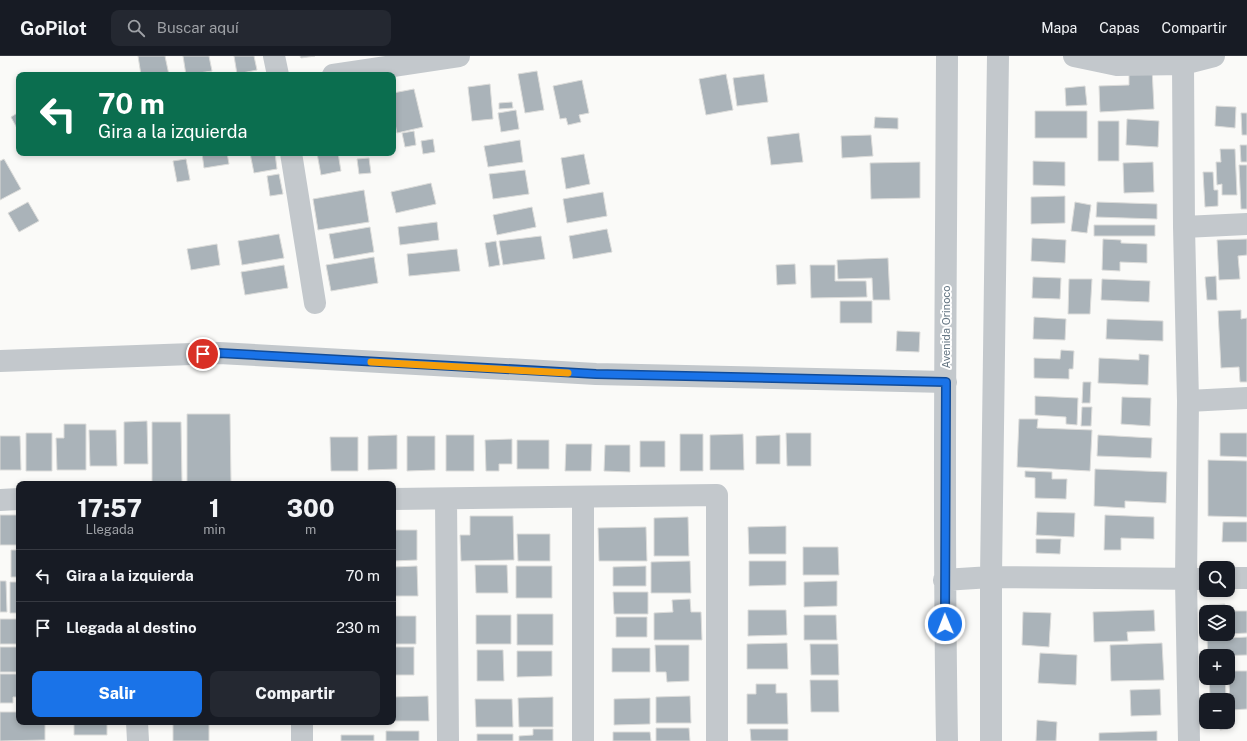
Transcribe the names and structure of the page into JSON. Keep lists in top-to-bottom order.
{
  "streets": {
    "street": ["Avenida Orinoco"]
  },
  "page": {
    "header": "GoPilot",
    "search": "Buscar aquí",
    "nav": ["Mapa", "Capas", "Compartir"],
    "turn": ["70 m", "Gira a la izquierda"],
    "eta": [
      "17:57",
      "Llegada",
      "1",
      "min",
      "300",
      "m"
    ],
    "list": [
      {
        "name": "Gira a la izquierda",
        "value": "70 m"
      },
      {
        "name": "Llegada al destino",
        "value": "230 m"
      }
    ],
    "map_buttons": ["+", "−"],
    "buttons": ["Salir", "Compartir"]
  }
}
